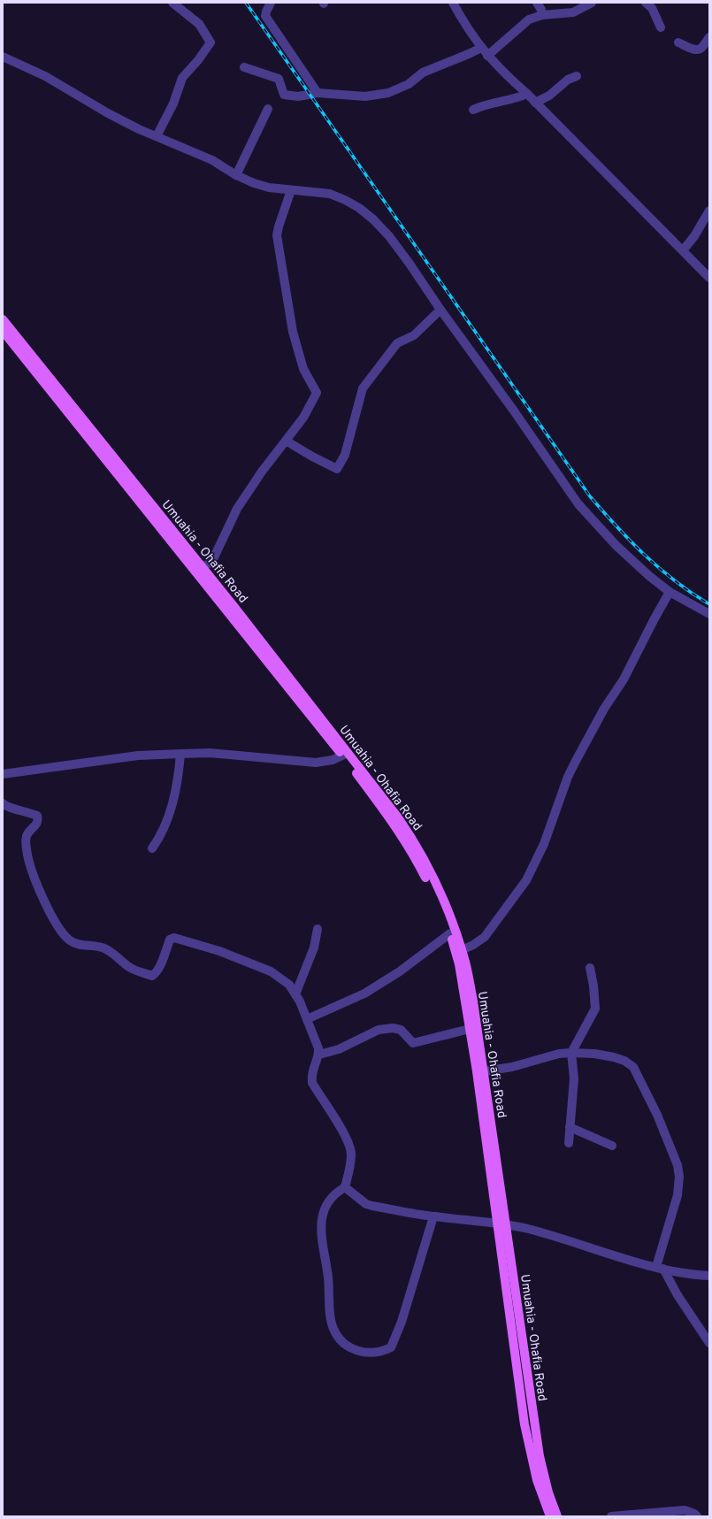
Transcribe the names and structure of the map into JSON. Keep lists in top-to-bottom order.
{
  "streets": {
    "main road": ["Umuahia - Ohafia Road"]
  }
}
